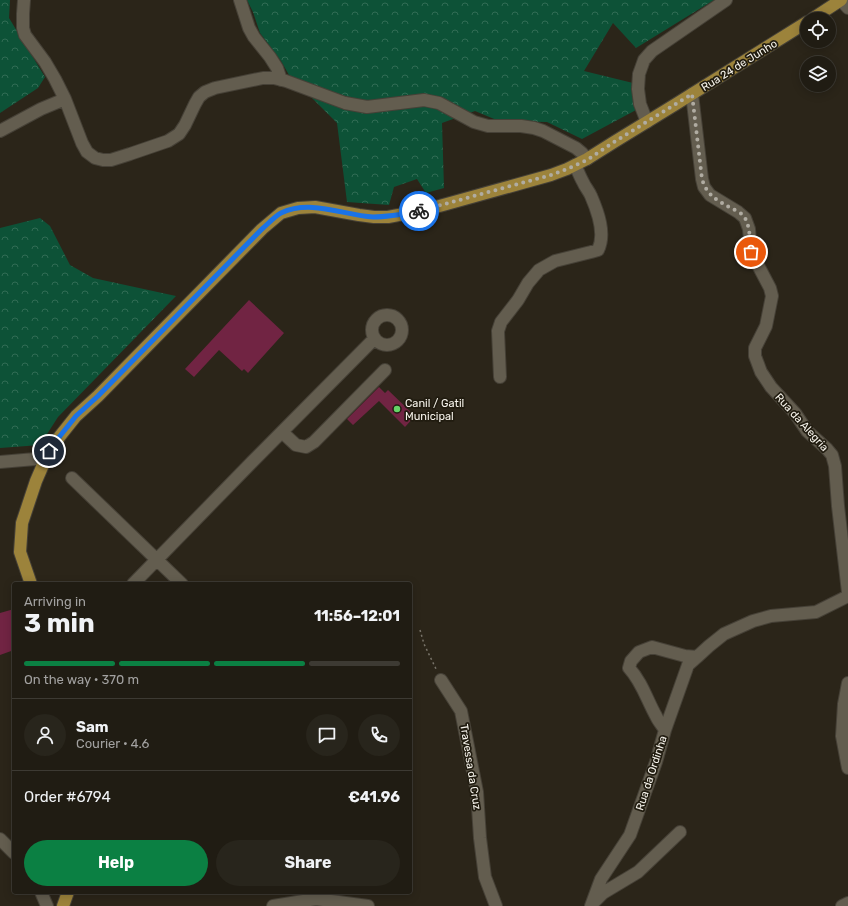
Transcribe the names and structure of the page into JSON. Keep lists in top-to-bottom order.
{
  "streets": {
    "main road": ["Rua 24 de Junho"],
    "street": ["Rua da Alegria", "Travessa da Cruz", "Rua da Ordinha"]
  },
  "crossings": [
    ["Rua 24 de Junho", "Rua da Alegria"]
  ],
  "places": ["Canil / Gatil Municipal"],
  "page": {
    "heading": ["3 min", "Arriving in", "11:56–12:01"],
    "panel": [
      "Sam",
      "Courier · 4.6",
      "Order #6794",
      "€41.96"
    ],
    "bar": "On the way · 370 m",
    "buttons": ["Help", "Share"]
  }
}
